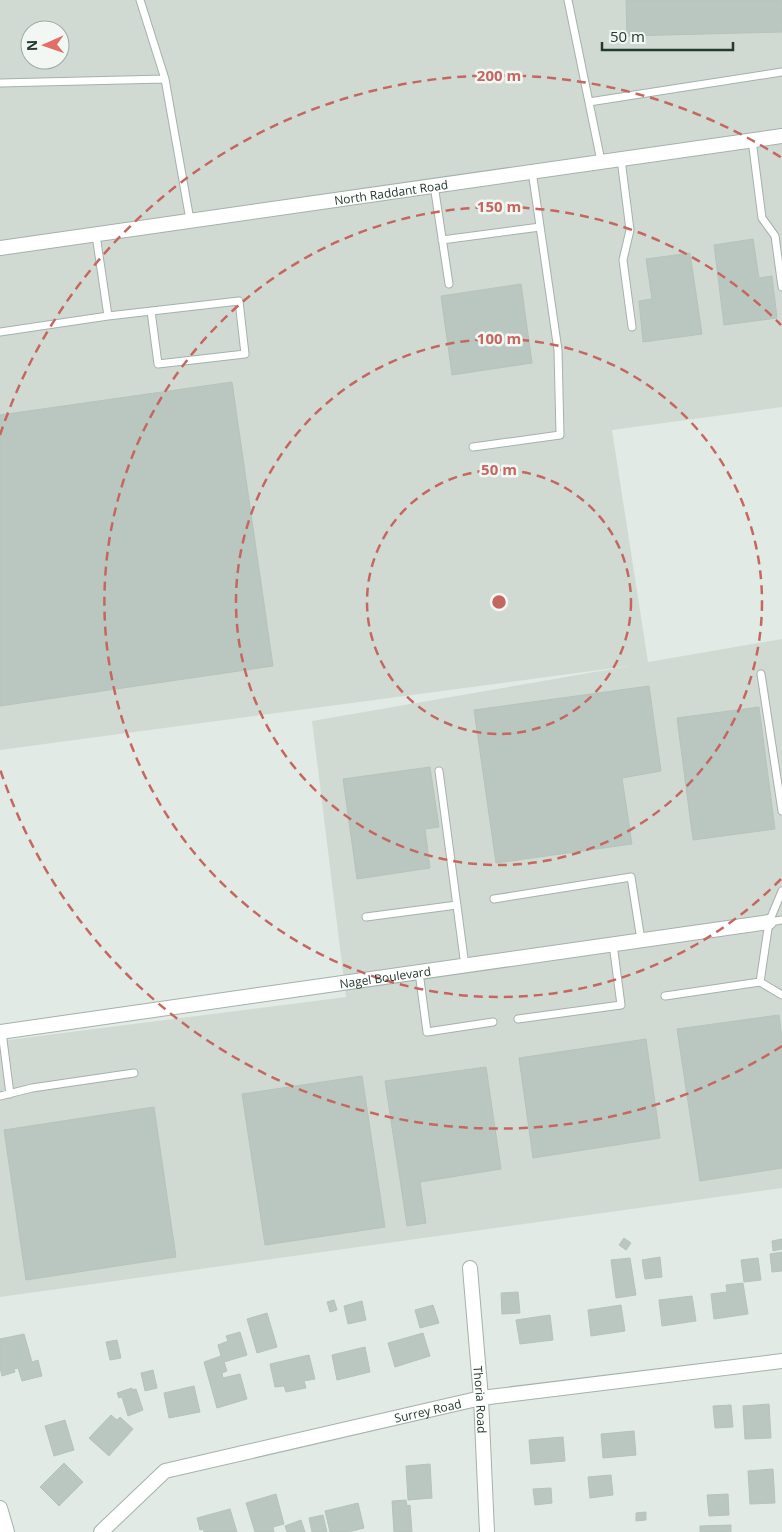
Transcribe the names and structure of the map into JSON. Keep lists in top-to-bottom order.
{
  "streets": {
    "street": [
      "North Raddant Road",
      "Nagel Boulevard",
      "Thoria Road",
      "Surrey Road"
    ]
  },
  "crossings": [
    ["Thoria Road", "Surrey Road"]
  ],
  "scale_bar": "50 m",
  "north": "left",
  "rings": [
    "200 m",
    "150 m",
    "100 m",
    "50 m"
  ]
}
